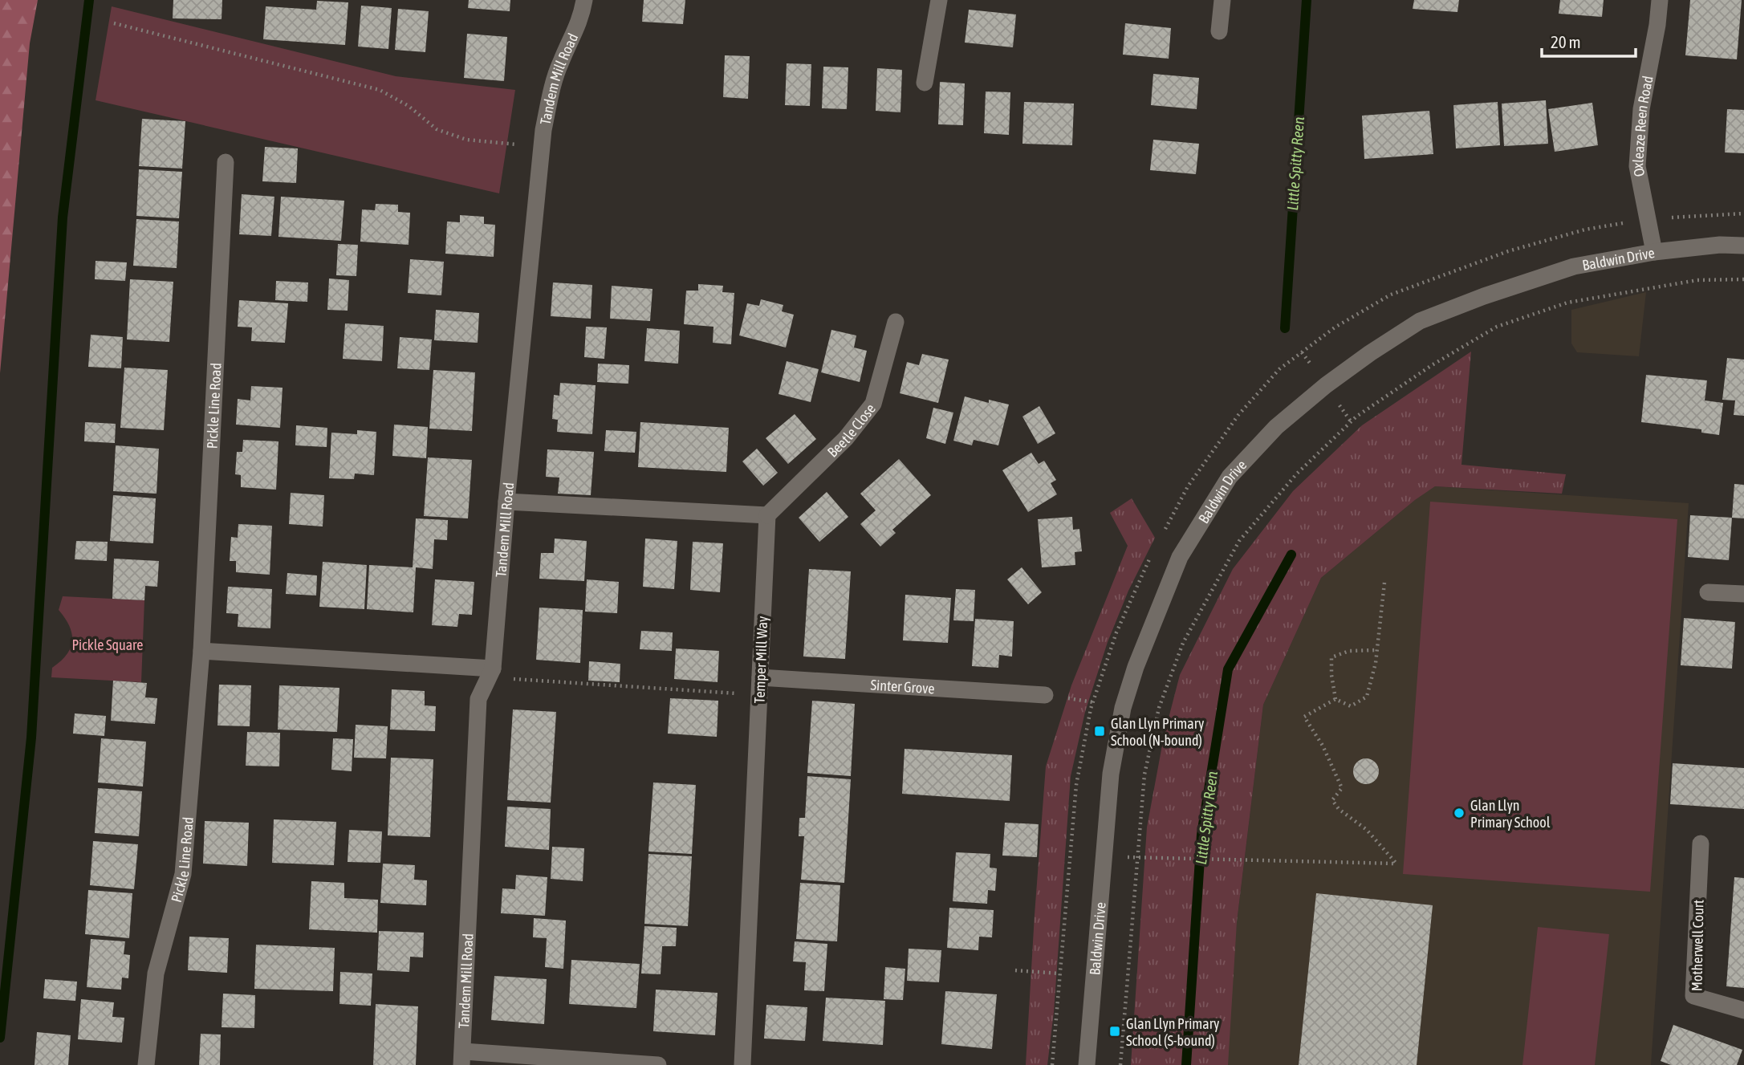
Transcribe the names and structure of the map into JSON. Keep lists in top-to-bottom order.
{
  "streets": {
    "street": [
      "Tandem Mill Road",
      "Oxleaze Reen Road",
      "Baldwin Drive",
      "Pickle Line Road",
      "Beetle Close",
      "Temper Mill Way",
      "Sinter Grove",
      "Motherwell Court"
    ]
  },
  "crossings": [
    ["Oxleaze Reen Road", "Baldwin Drive"],
    ["Beetle Close", "Temper Mill Way"],
    ["Temper Mill Way", "Sinter Grove"]
  ],
  "water": ["Little Spitty Reen"],
  "parks": ["Pickle Square"],
  "places": {
    "transit": ["Glan Llyn Primary School (N-bound)", "Glan Llyn Primary School (S-bound)"],
    "other": ["Glan Llyn Primary School"]
  },
  "scale_bar": "20 m"
}
